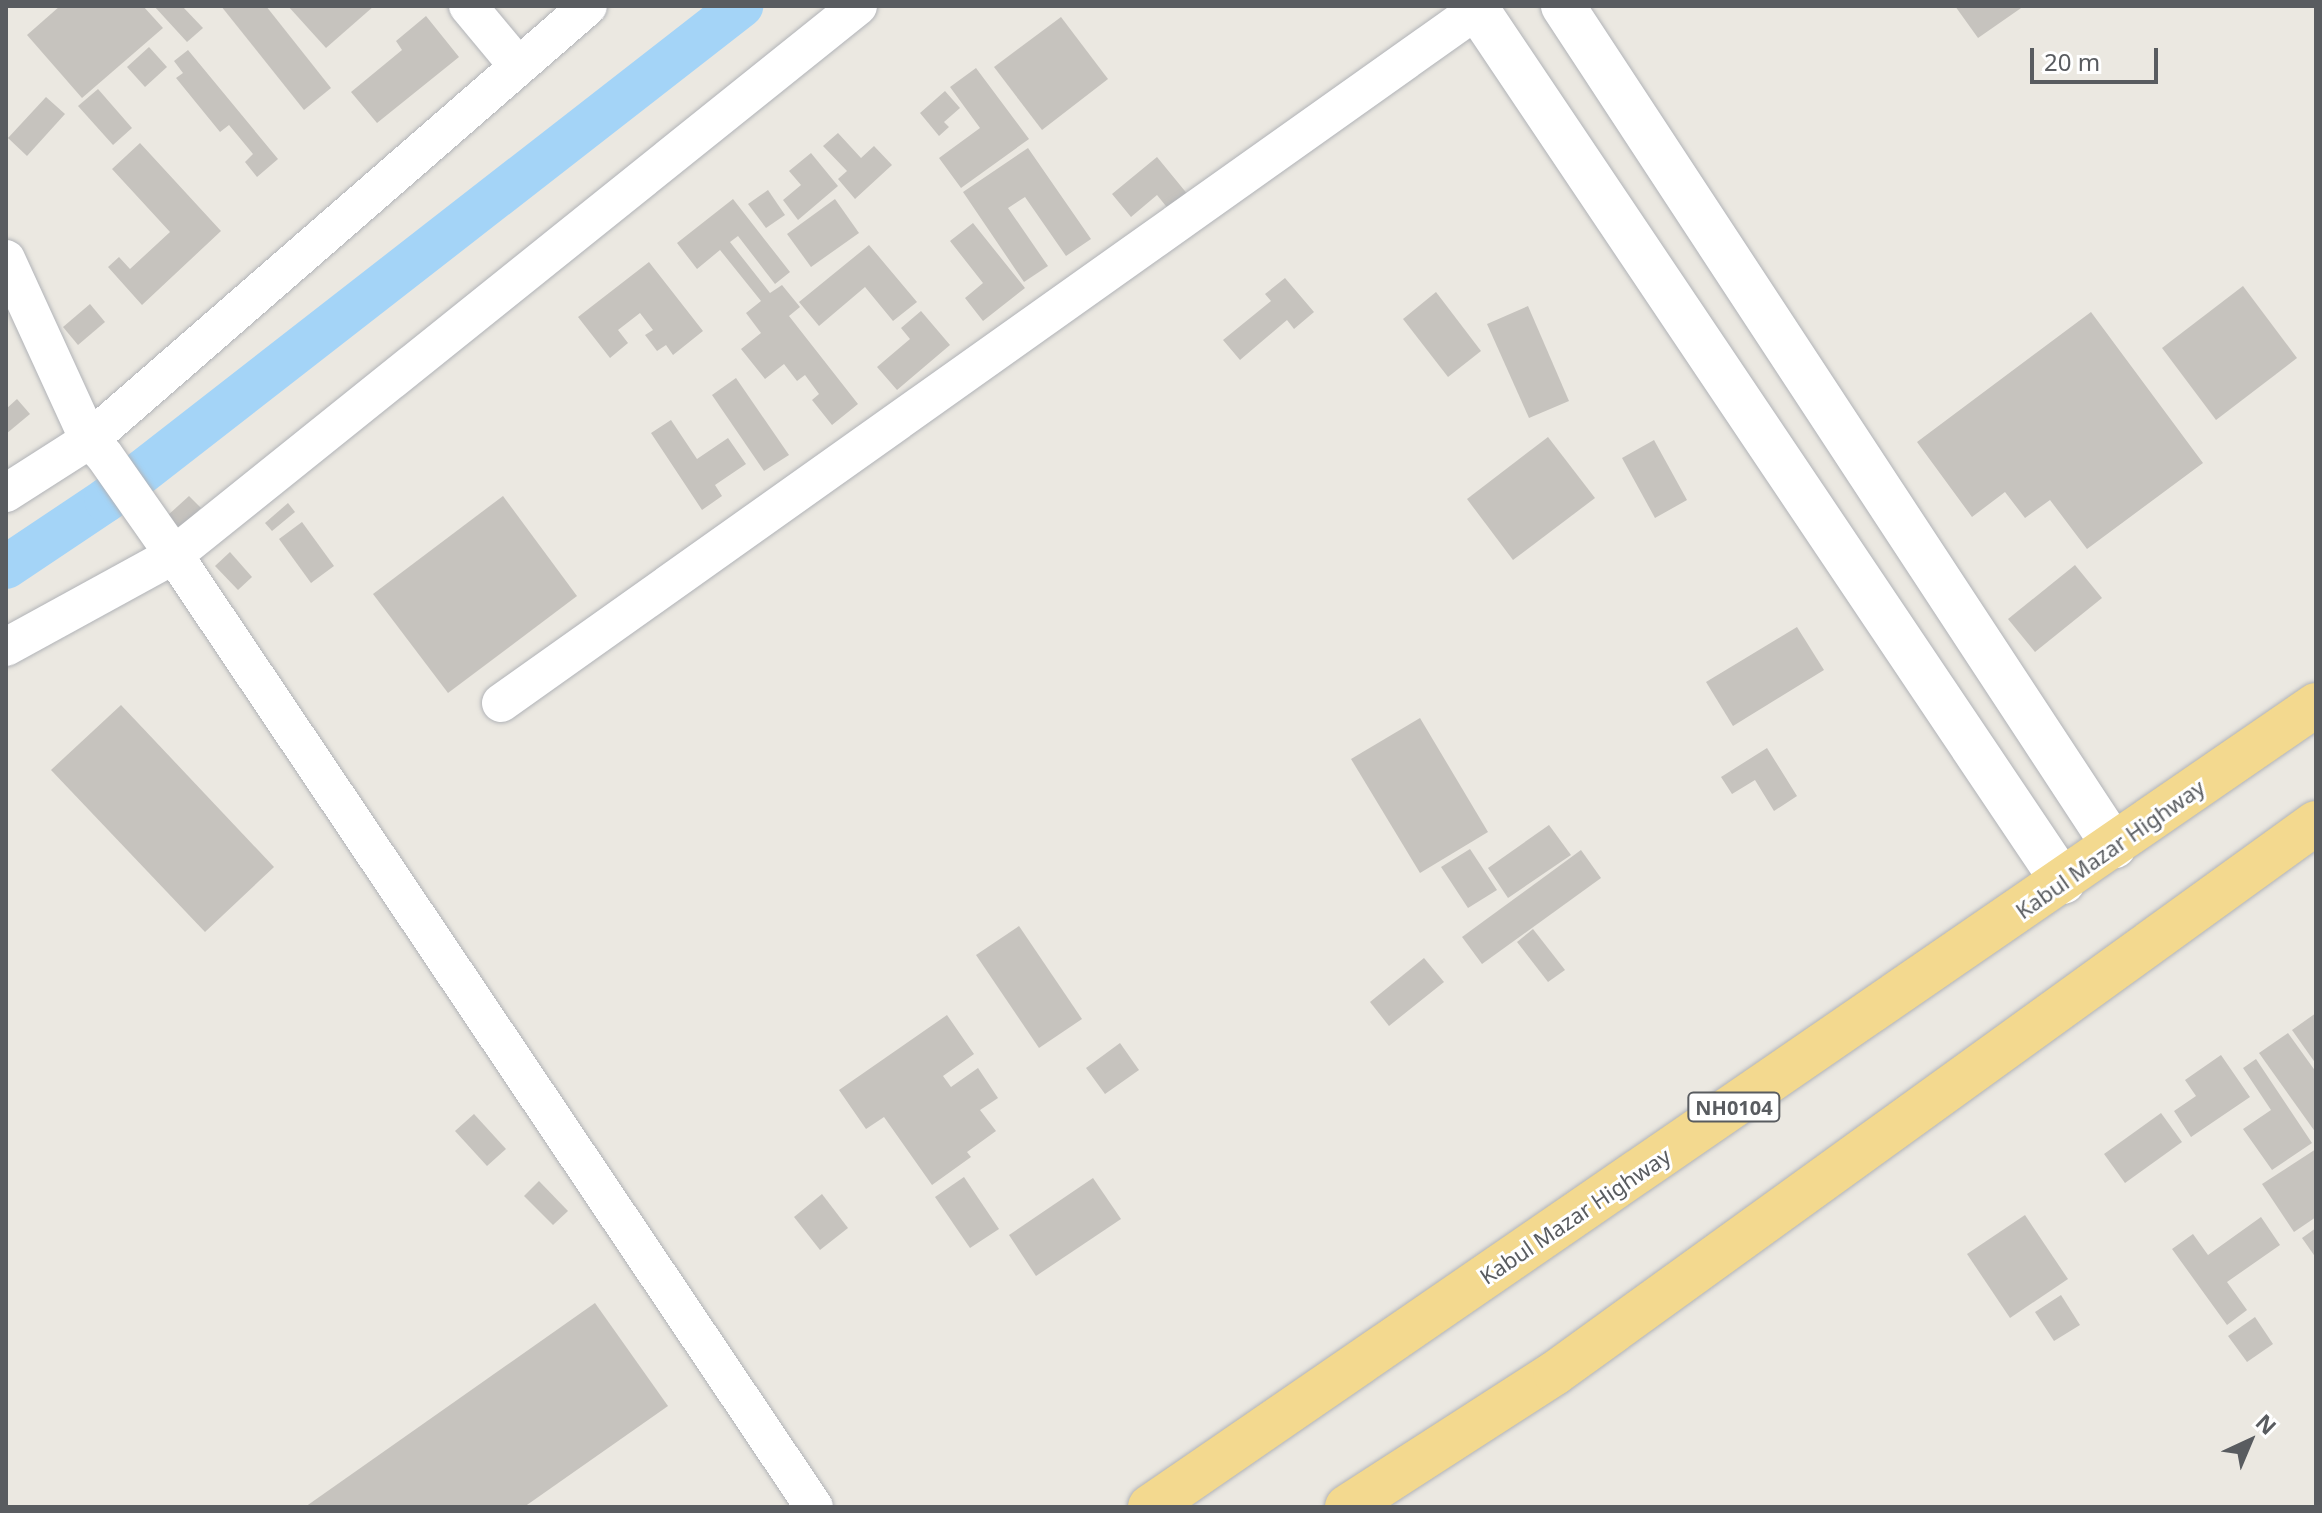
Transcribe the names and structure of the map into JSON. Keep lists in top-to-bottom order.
{
  "streets": {
    "highway": ["Kabul Mazar Highway", "NH0104"]
  },
  "scale_bar": "20 m",
  "north": "top right"
}
